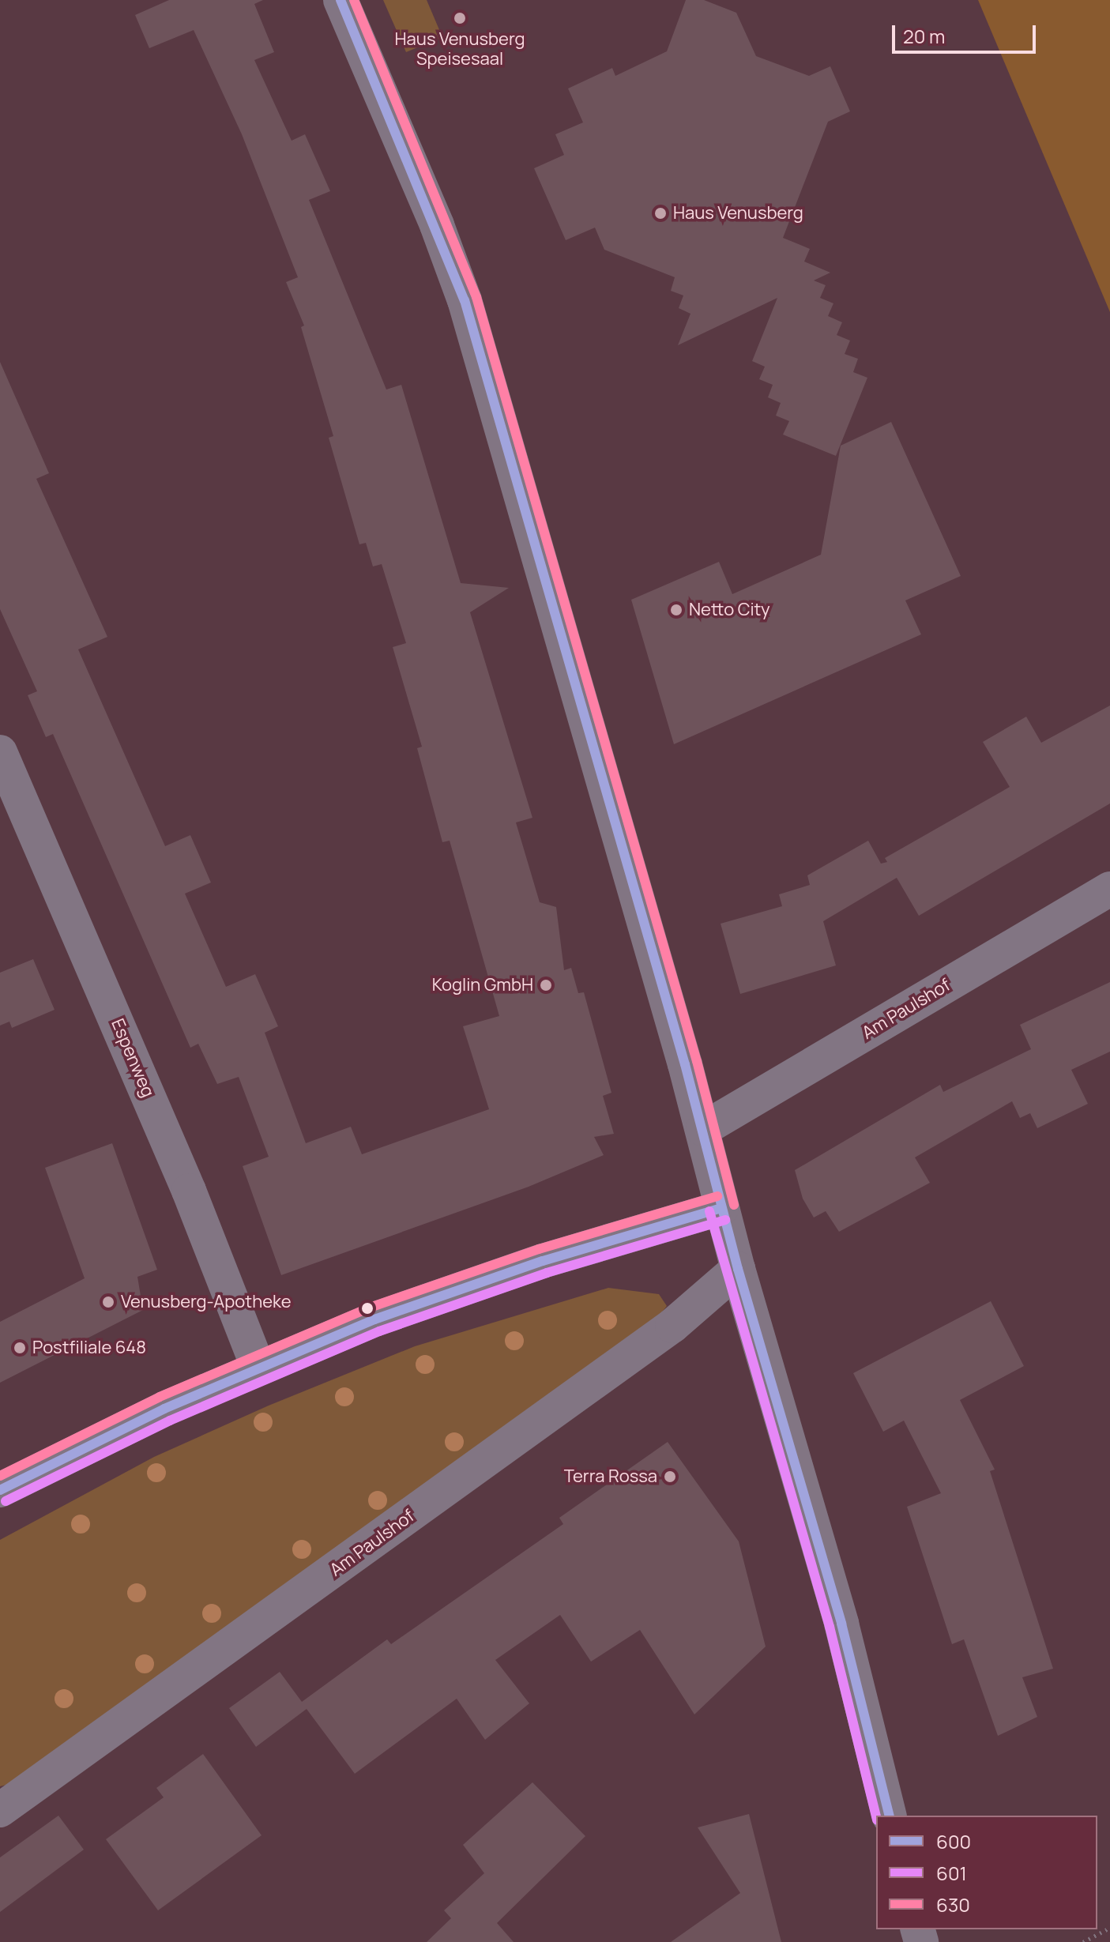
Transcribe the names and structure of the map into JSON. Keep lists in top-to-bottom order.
{
  "streets": {
    "street": ["Am Paulshof", "Espenweg"]
  },
  "places": [
    "Haus Venusberg Speisesaal",
    "Haus Venusberg",
    "Netto City",
    "Koglin GmbH",
    "Venusberg-Apotheke",
    "Postfiliale 648",
    "Terra Rossa"
  ],
  "lines": ["transit line 600", "transit line 630", "transit line 601"],
  "legend": ["600", "601", "630"],
  "scale_bar": "20 m"
}
